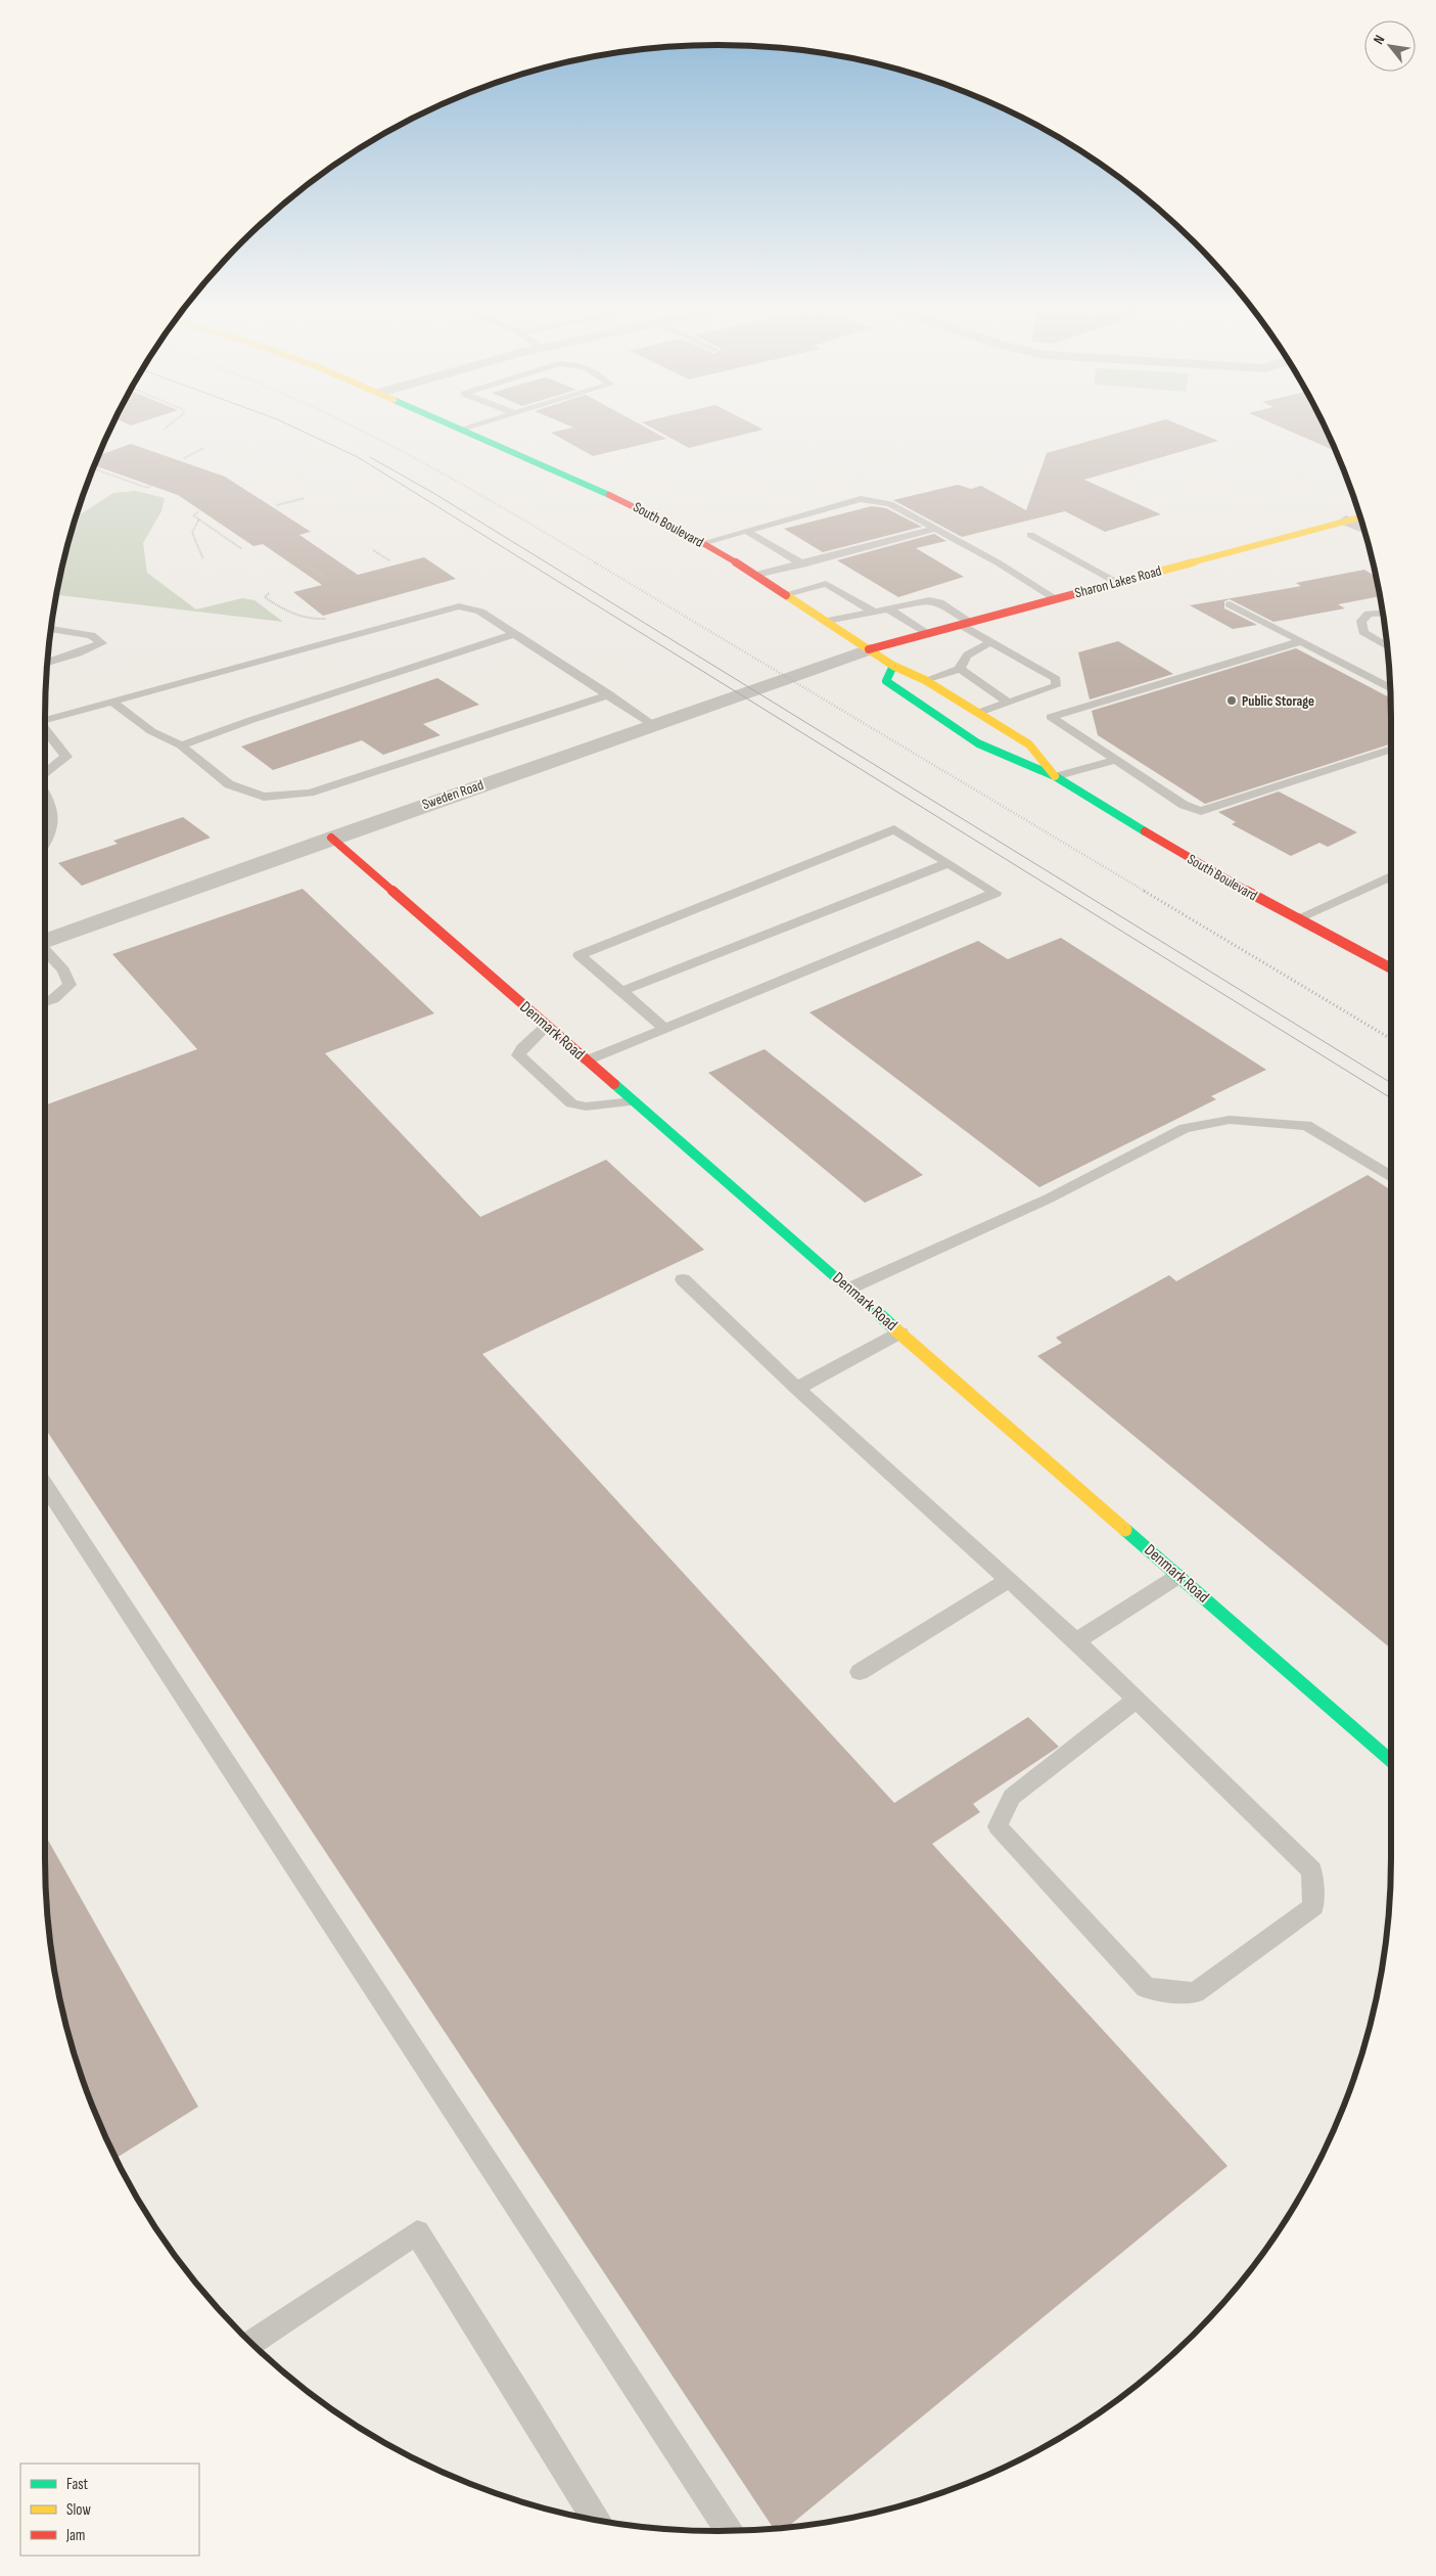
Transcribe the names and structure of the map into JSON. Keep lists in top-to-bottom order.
{
  "streets": {
    "main road": ["South Boulevard", "Sharon Lakes Road", "Denmark Road"],
    "street": ["Sweden Road"]
  },
  "crossings": [
    ["South Boulevard", "Sharon Lakes Road"],
    ["South Boulevard", "Sweden Road"],
    ["Sharon Lakes Road", "Sweden Road"],
    ["Sweden Road", "Denmark Road"]
  ],
  "places": ["Public Storage"],
  "legend": ["Fast", "Slow", "Jam"],
  "north": "top left"
}
